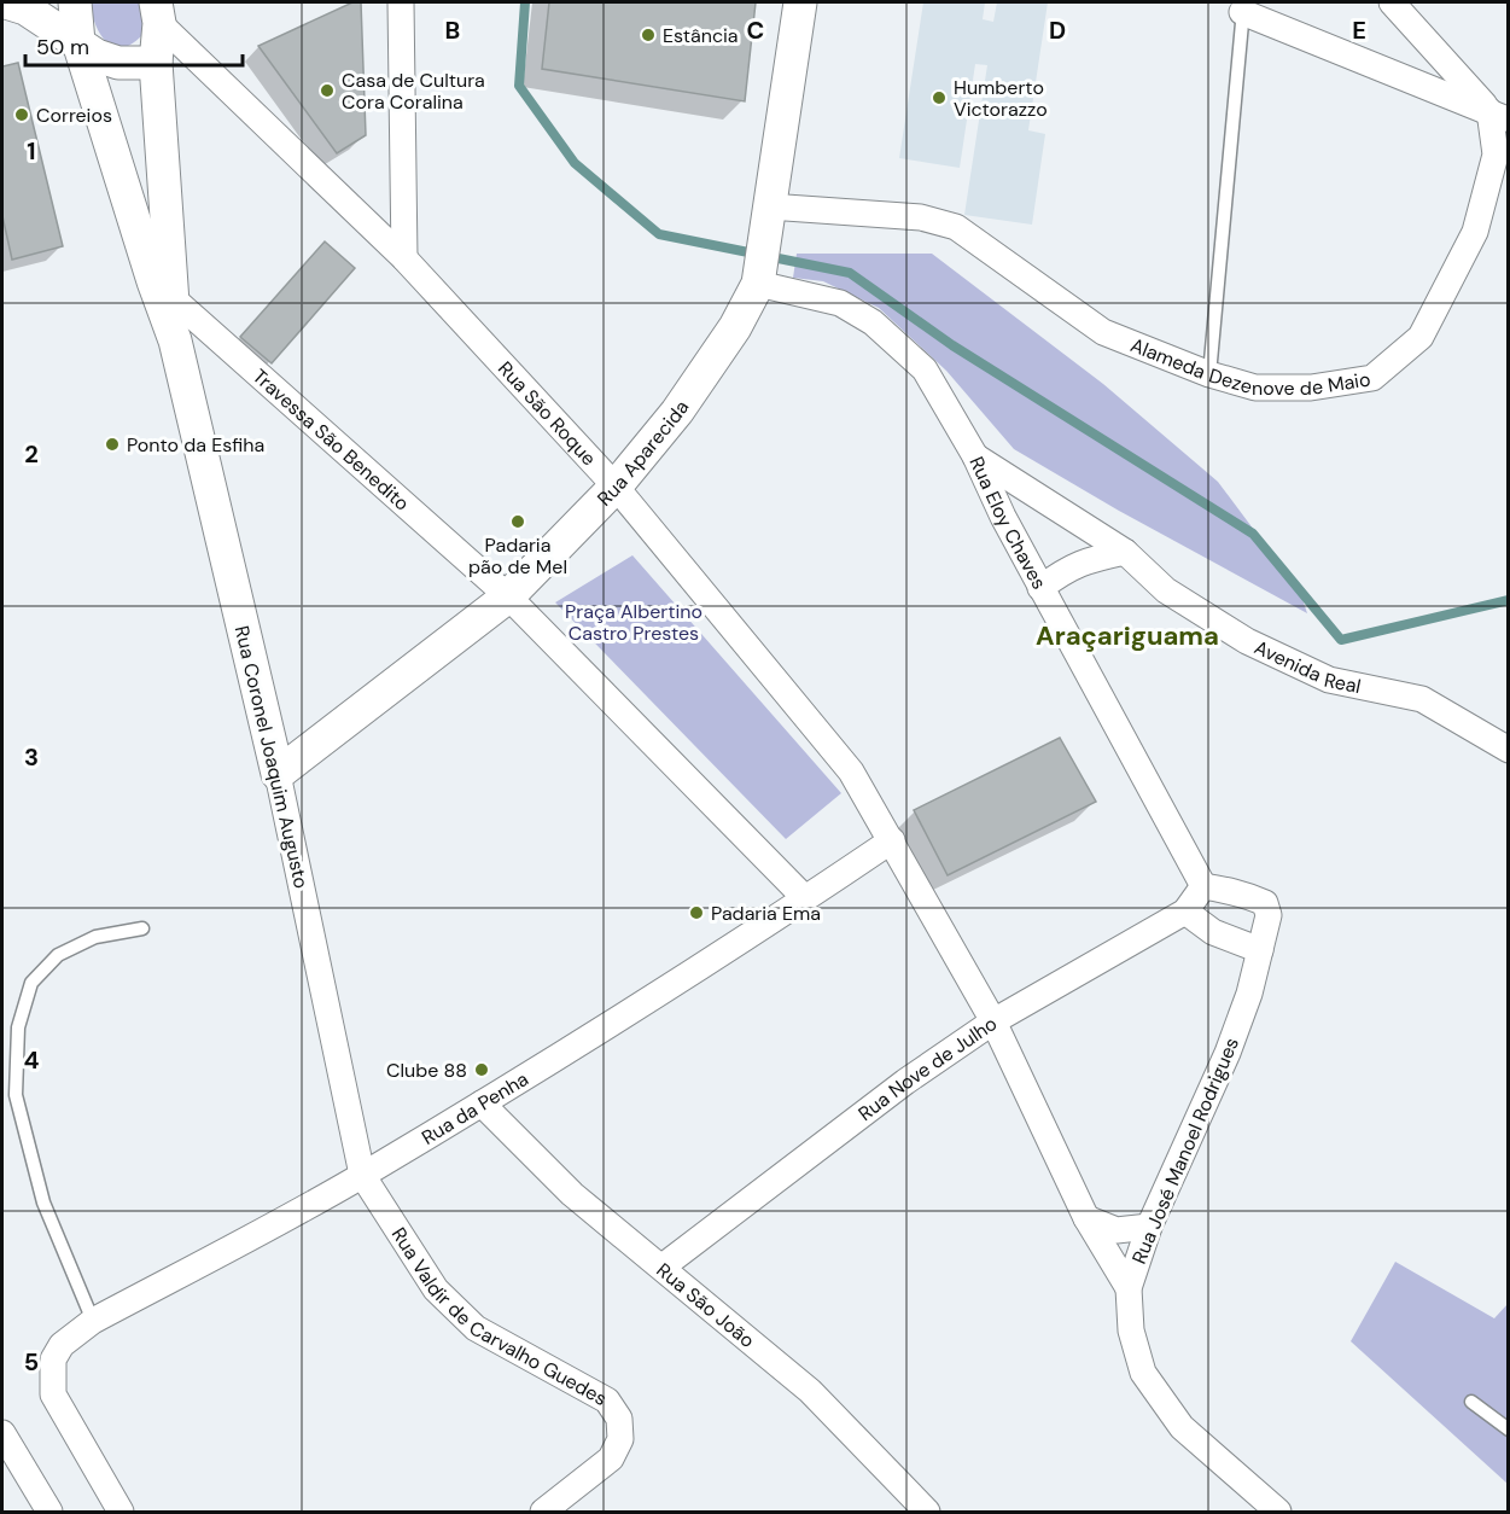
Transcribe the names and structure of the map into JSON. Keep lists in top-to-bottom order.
{
  "streets": {
    "street": [
      "Alameda Dezenove de Maio",
      "Rua São Roque",
      "Travessa São Benedito",
      "Rua Aparecida",
      "Rua Eloy Chaves",
      "Avenida Real",
      "Rua Coronel Joaquim Augusto",
      "Rua Nove de Julho",
      "Rua da Penha",
      "Rua José Manoel Rodrigues",
      "Rua São João",
      "Rua Valdir de Carvalho Guedes"
    ]
  },
  "crossings": [
    ["Alameda Dezenove de Maio", "Rua Aparecida"],
    ["Rua São Roque", "Rua Aparecida"],
    ["Rua São Roque", "Rua Coronel Joaquim Augusto"],
    ["Rua São Roque", "Rua Nove de Julho"],
    ["Rua São Roque", "Rua da Penha"],
    ["Rua São Roque", "Rua José Manoel Rodrigues"],
    ["Travessa São Benedito", "Rua Aparecida"],
    ["Travessa São Benedito", "Rua Coronel Joaquim Augusto"],
    ["Rua Aparecida", "Rua Eloy Chaves"],
    ["Rua Aparecida", "Rua Coronel Joaquim Augusto"],
    ["Rua Eloy Chaves", "Avenida Real"],
    ["Rua Eloy Chaves", "Rua Nove de Julho"],
    ["Rua Eloy Chaves", "Rua José Manoel Rodrigues"],
    ["Rua Coronel Joaquim Augusto", "Rua da Penha"],
    ["Rua Coronel Joaquim Augusto", "Rua Valdir de Carvalho Guedes"],
    ["Rua Nove de Julho", "Rua José Manoel Rodrigues"],
    ["Rua Nove de Julho", "Rua São João"],
    ["Rua da Penha", "Rua São João"],
    ["Rua da Penha", "Rua Valdir de Carvalho Guedes"]
  ],
  "districts": ["Araçariguama"],
  "parks": ["Praça Albertino Castro Prestes"],
  "places": [
    "Estância",
    "Casa de Cultura Cora Coralina",
    "Humberto Victorazzo",
    "Correios",
    "Ponto da Esfiha",
    "Padaria pão de Mel",
    "Padaria Ema",
    "Clube 88"
  ],
  "scale_bar": "50 m",
  "grid": {
    "columns": [
      "B",
      "C",
      "D",
      "E"
    ],
    "rows": [
      "1",
      "2",
      "3",
      "4",
      "5"
    ]
  }
}
